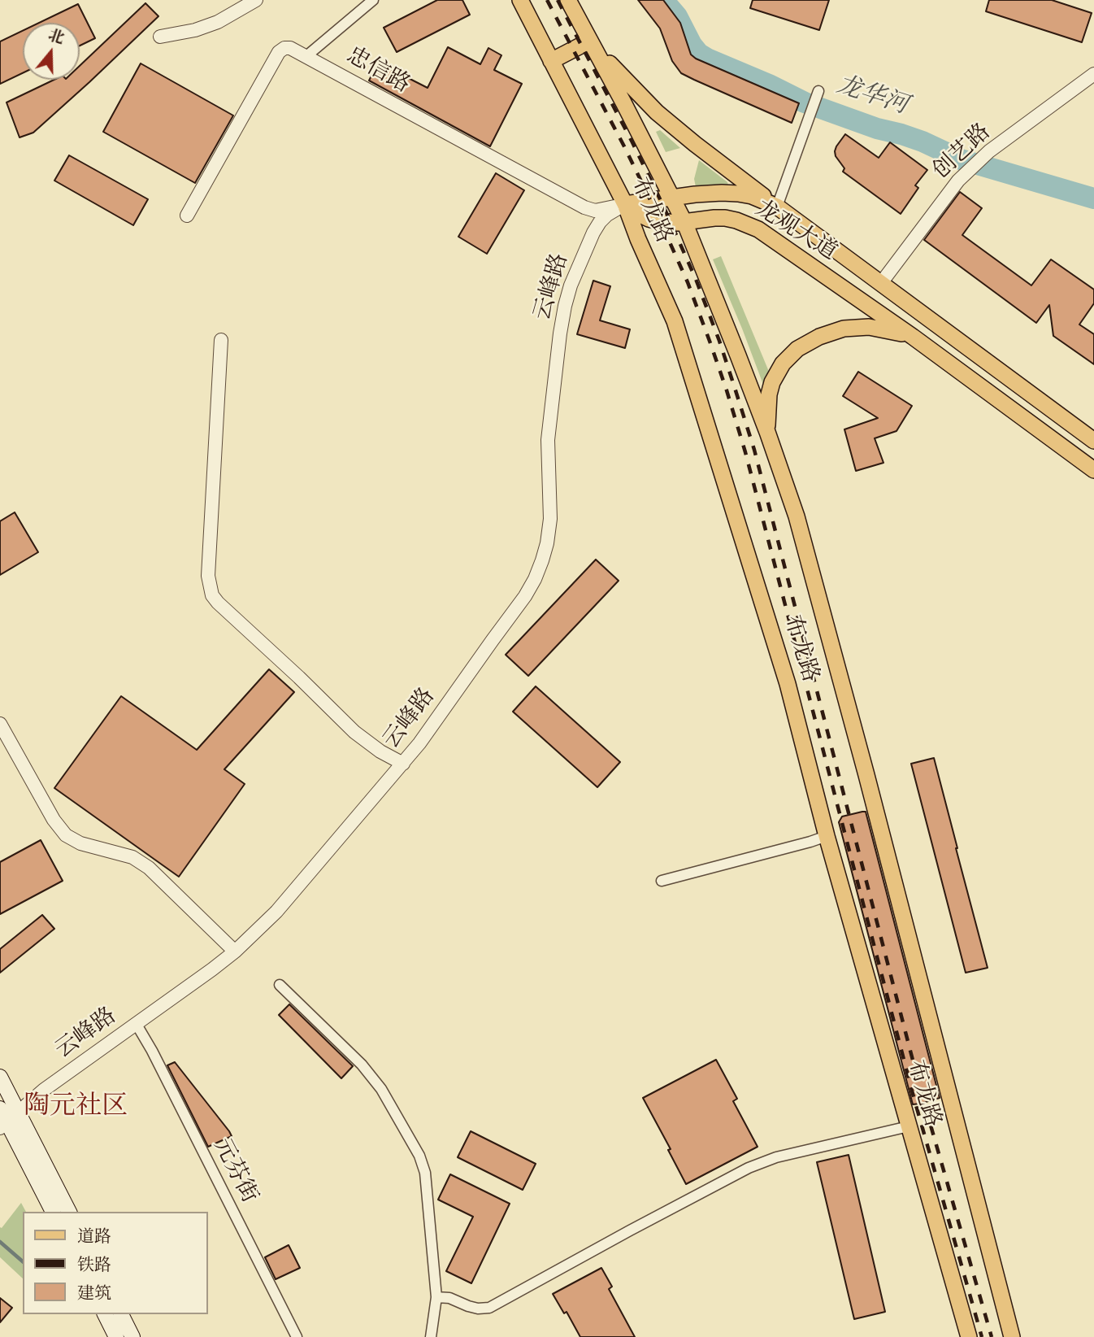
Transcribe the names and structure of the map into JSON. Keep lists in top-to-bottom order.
{
  "streets": {
    "main road": ["布龙路", "龙观大道"],
    "street": [
      "忠信路",
      "创艺路",
      "云峰路",
      "元芬街"
    ]
  },
  "crossings": [
    ["忠信路", "布龙路"],
    ["忠信路", "龙观大道"],
    ["忠信路", "云峰路"],
    ["创艺路", "龙观大道"],
    ["布龙路", "龙观大道"],
    ["布龙路", "云峰路"],
    ["龙观大道", "云峰路"],
    ["云峰路", "元芬街"]
  ],
  "districts": ["陶元社区"],
  "water": ["龙华河"],
  "legend": ["道路", "铁路", "建筑"],
  "north": "top"
}
